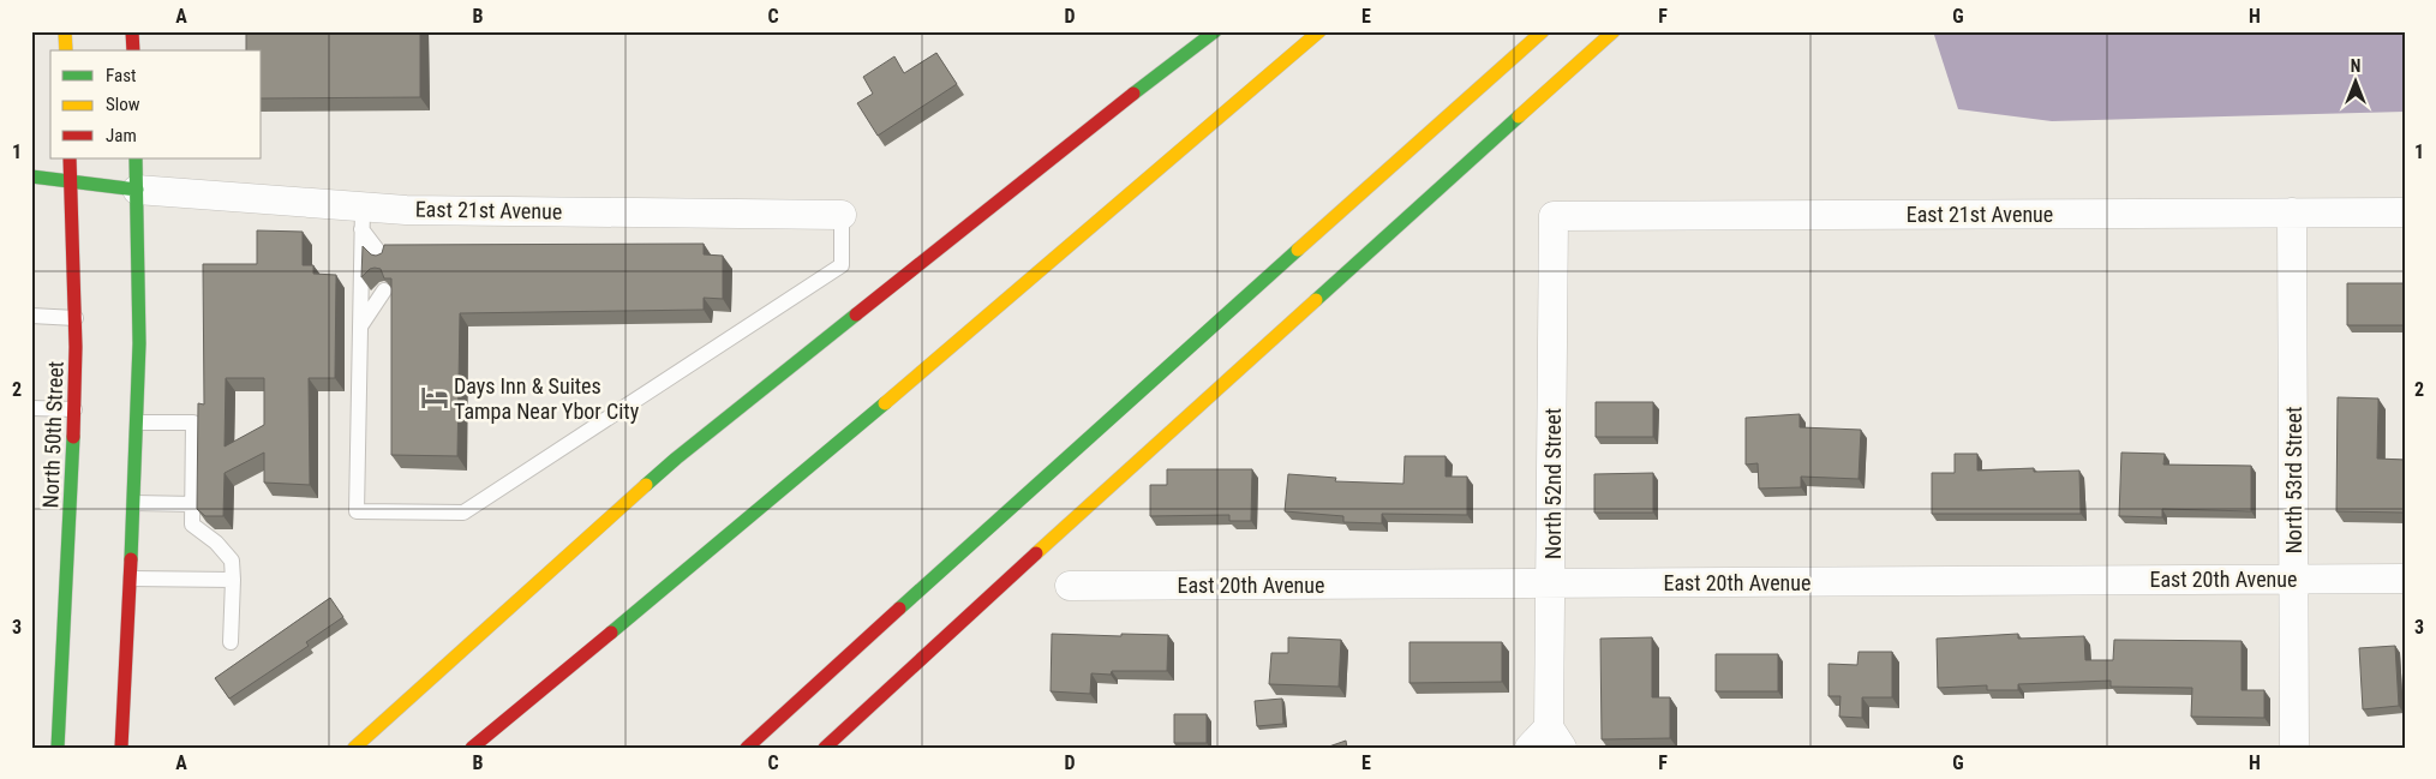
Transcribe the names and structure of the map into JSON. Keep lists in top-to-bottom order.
{
  "streets": {
    "main road": ["North 50th Street"],
    "street": [
      "East 21st Avenue",
      "North 53rd Street",
      "North 52nd Street",
      "East 20th Avenue"
    ]
  },
  "crossings": [
    ["East 21st Avenue", "North 53rd Street"],
    ["East 21st Avenue", "North 52nd Street"],
    ["North 53rd Street", "East 20th Avenue"],
    ["North 52nd Street", "East 20th Avenue"]
  ],
  "places": {
    "hotel": ["Days Inn & Suites Tampa Near Ybor City"]
  },
  "legend": ["Fast", "Slow", "Jam"],
  "north": "top",
  "grid": {
    "columns": [
      "A",
      "B",
      "C",
      "D",
      "E",
      "F",
      "G",
      "H"
    ],
    "rows": ["1", "2", "3"]
  }
}
